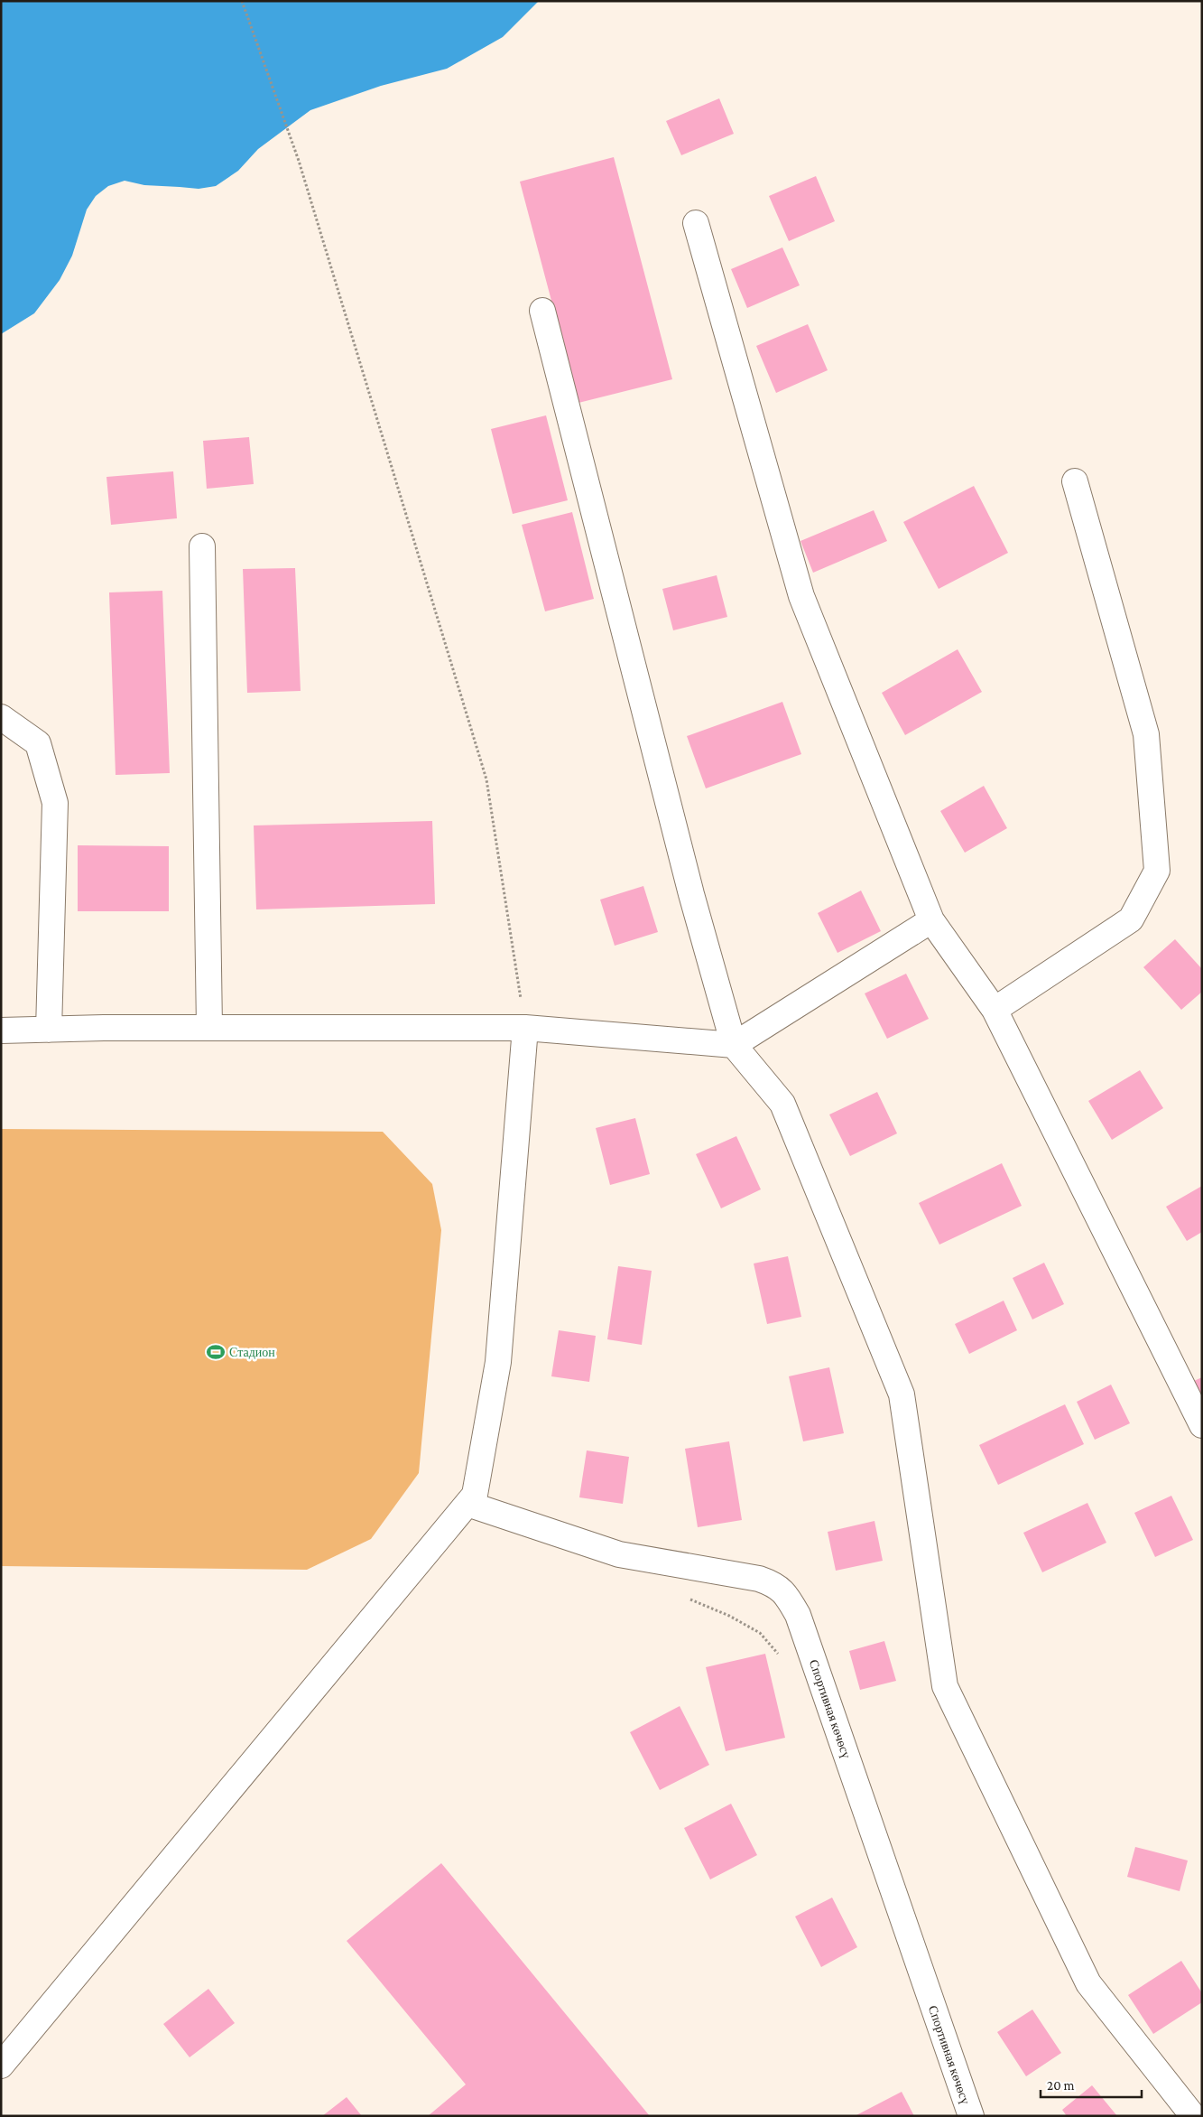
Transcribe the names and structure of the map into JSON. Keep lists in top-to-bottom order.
{
  "streets": {
    "street": ["Спортивная көчөсү"]
  },
  "places": {
    "sports": ["Стадион"]
  },
  "scale_bar": "20 m"
}
